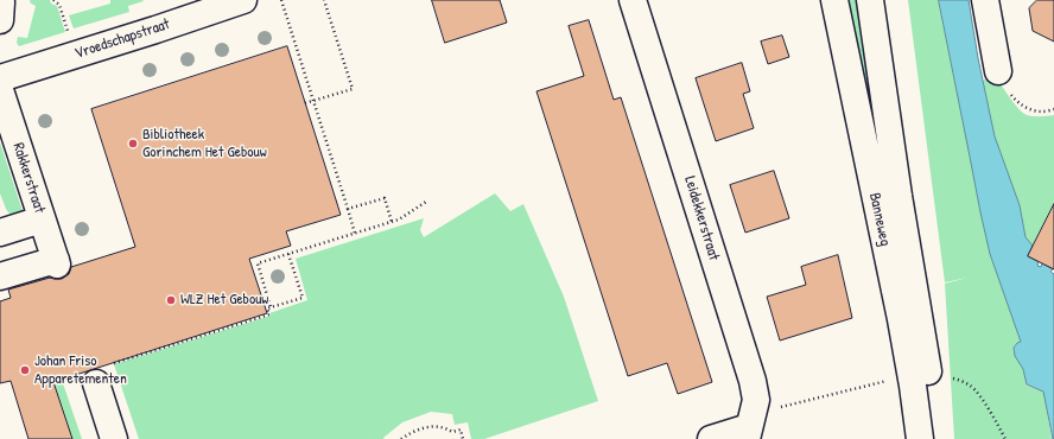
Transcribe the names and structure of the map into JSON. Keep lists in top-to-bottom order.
{
  "streets": {
    "street": [
      "Vroedschapstraat",
      "Rakkerstraat",
      "Leidekkerstraat",
      "Banneweg"
    ]
  },
  "places": ["Bibliotheek Gorinchem Het Gebouw", "WLZ Het Gebouw", "Johan Friso Apparetementen"]
}
